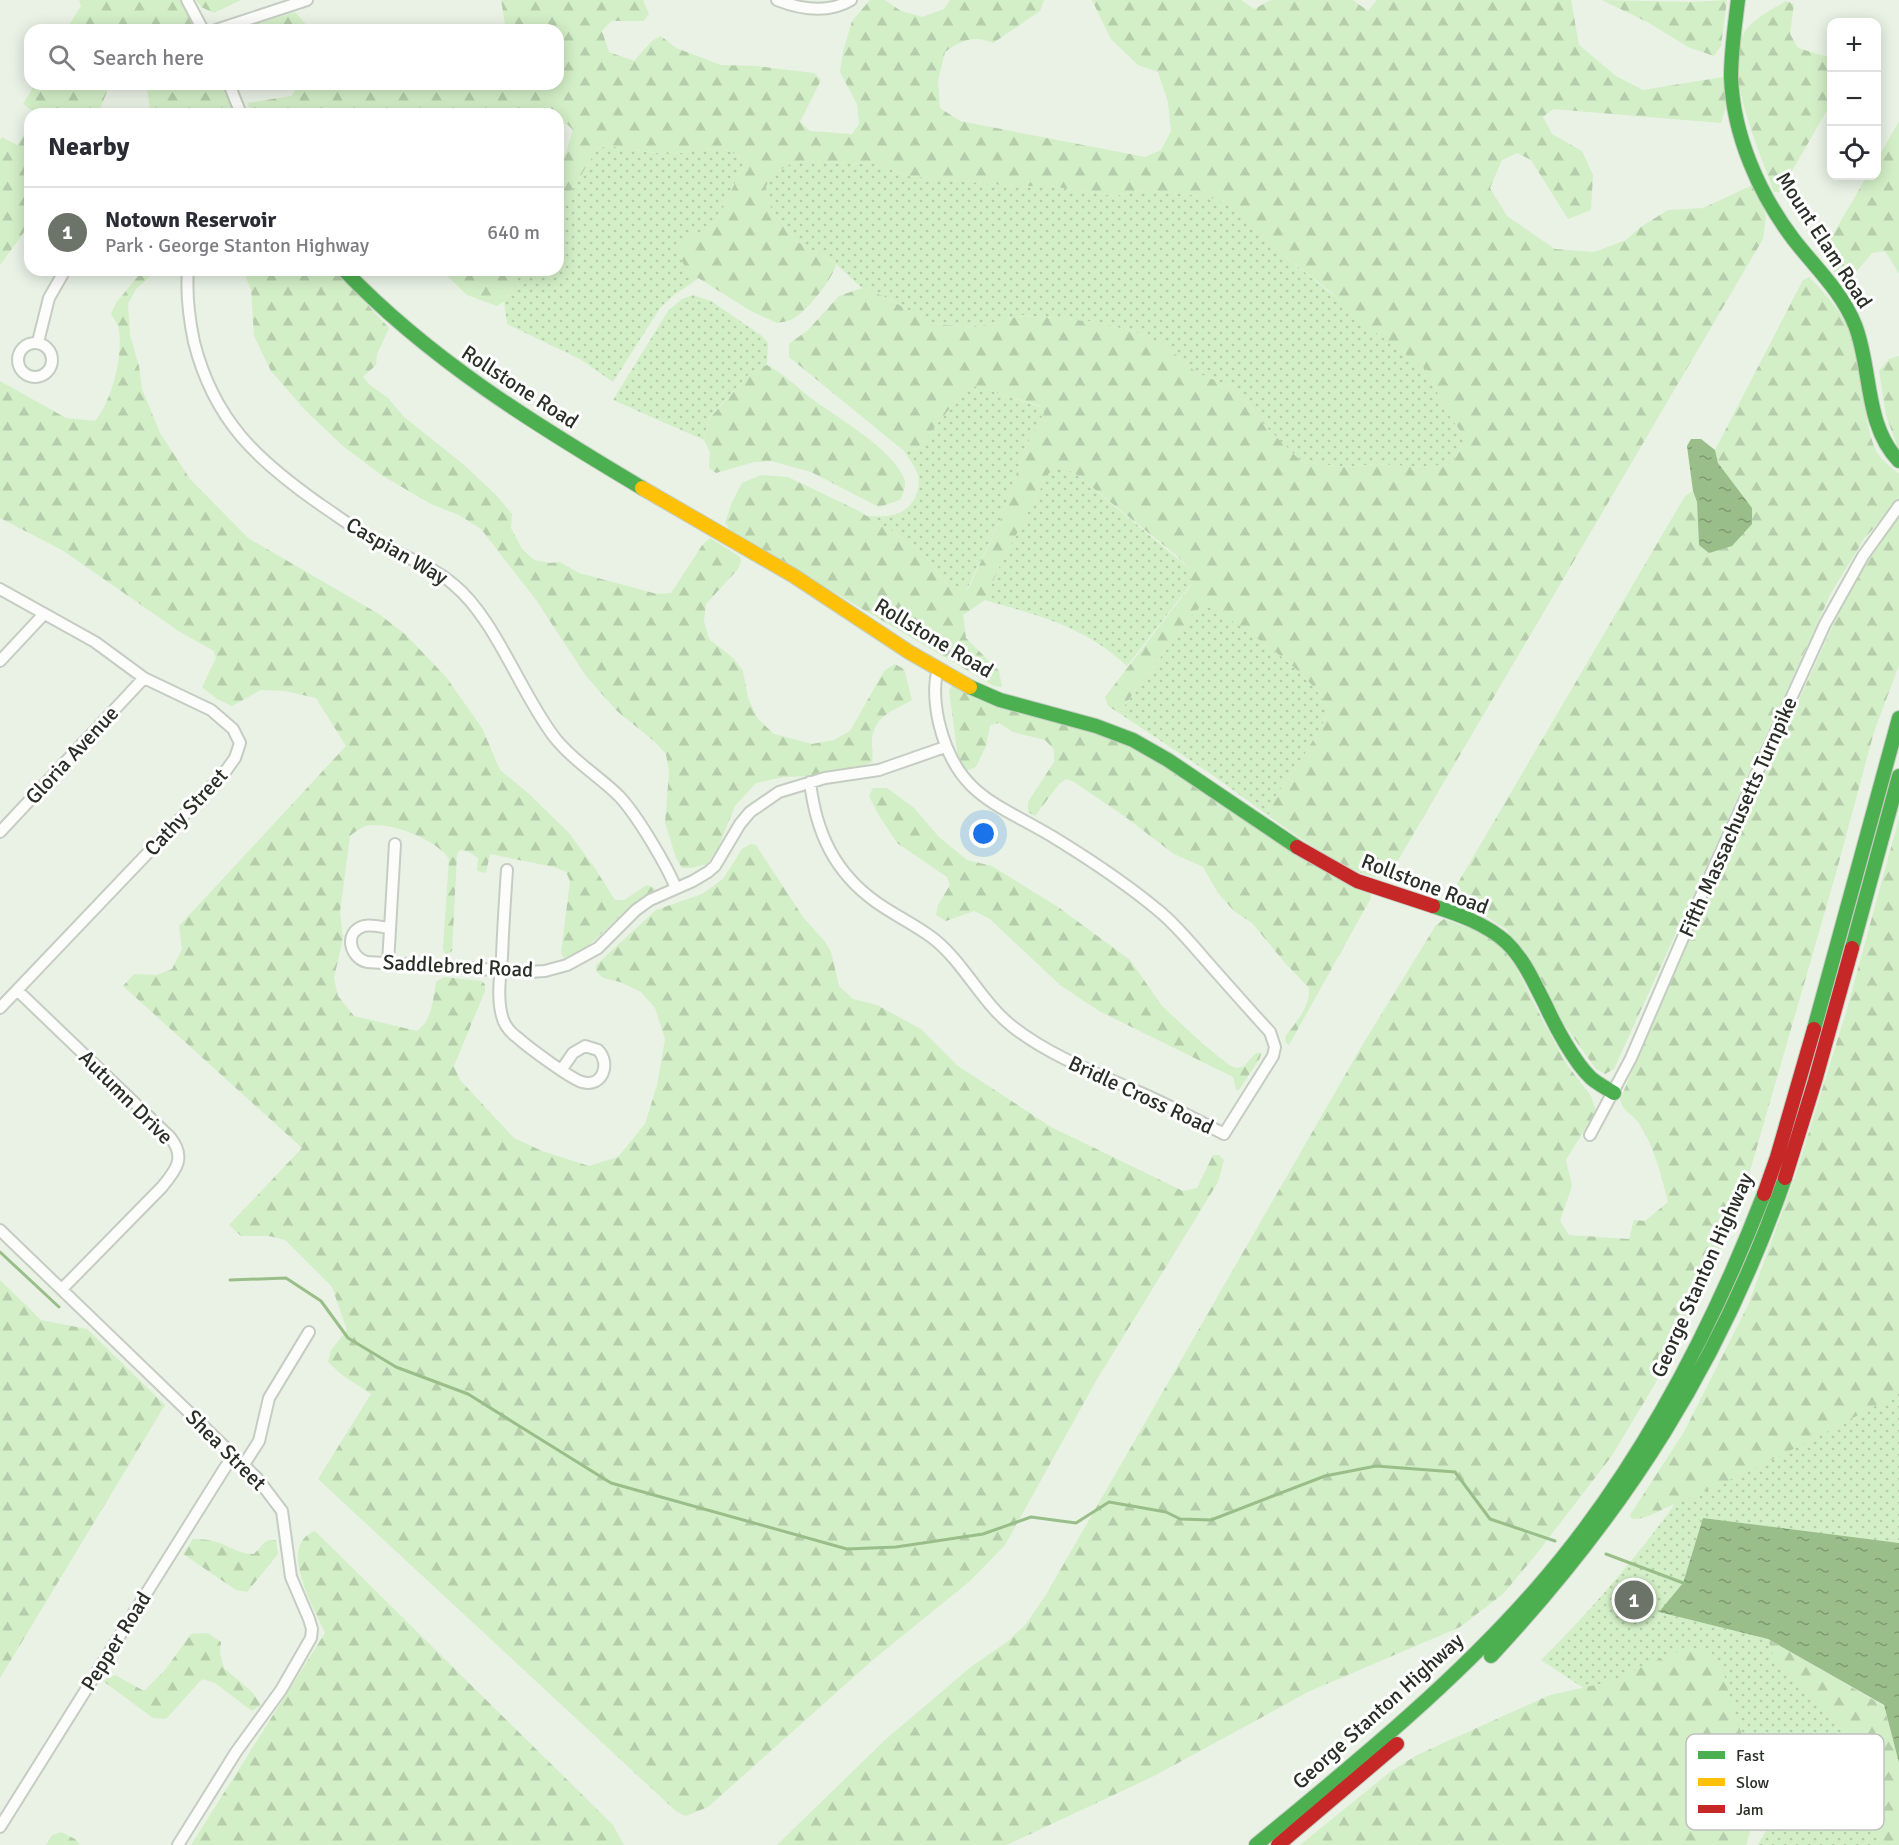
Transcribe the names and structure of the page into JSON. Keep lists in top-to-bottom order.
{
  "streets": {
    "main road": ["Mount Elam Road", "Rollstone Road", "George Stanton Highway"],
    "street": [
      "Caspian Way",
      "Gloria Avenue",
      "Cathy Street",
      "Fifth Massachusetts Turnpike",
      "Saddlebred Road",
      "Bridle Cross Road",
      "Autumn Drive",
      "Shea Street",
      "Pepper Road"
    ]
  },
  "crossings": [
    ["Rollstone Road", "Fifth Massachusetts Turnpike"],
    ["Rollstone Road", "Bridle Cross Road"],
    ["Caspian Way", "Saddlebred Road"],
    ["Gloria Avenue", "Cathy Street"],
    ["Cathy Street", "Autumn Drive"],
    ["Saddlebred Road", "Bridle Cross Road"],
    ["Autumn Drive", "Shea Street"],
    ["Shea Street", "Pepper Road"]
  ],
  "legend": ["Fast", "Slow", "Jam"],
  "page": {
    "map_buttons": ["+", "−"],
    "search": "Search here",
    "heading": "Nearby",
    "list": [
      {
        "mark": "1",
        "name": "Notown Reservoir",
        "note": "Park · George Stanton Highway",
        "value": "640 m"
      }
    ],
    "pins": "1"
  }
}
